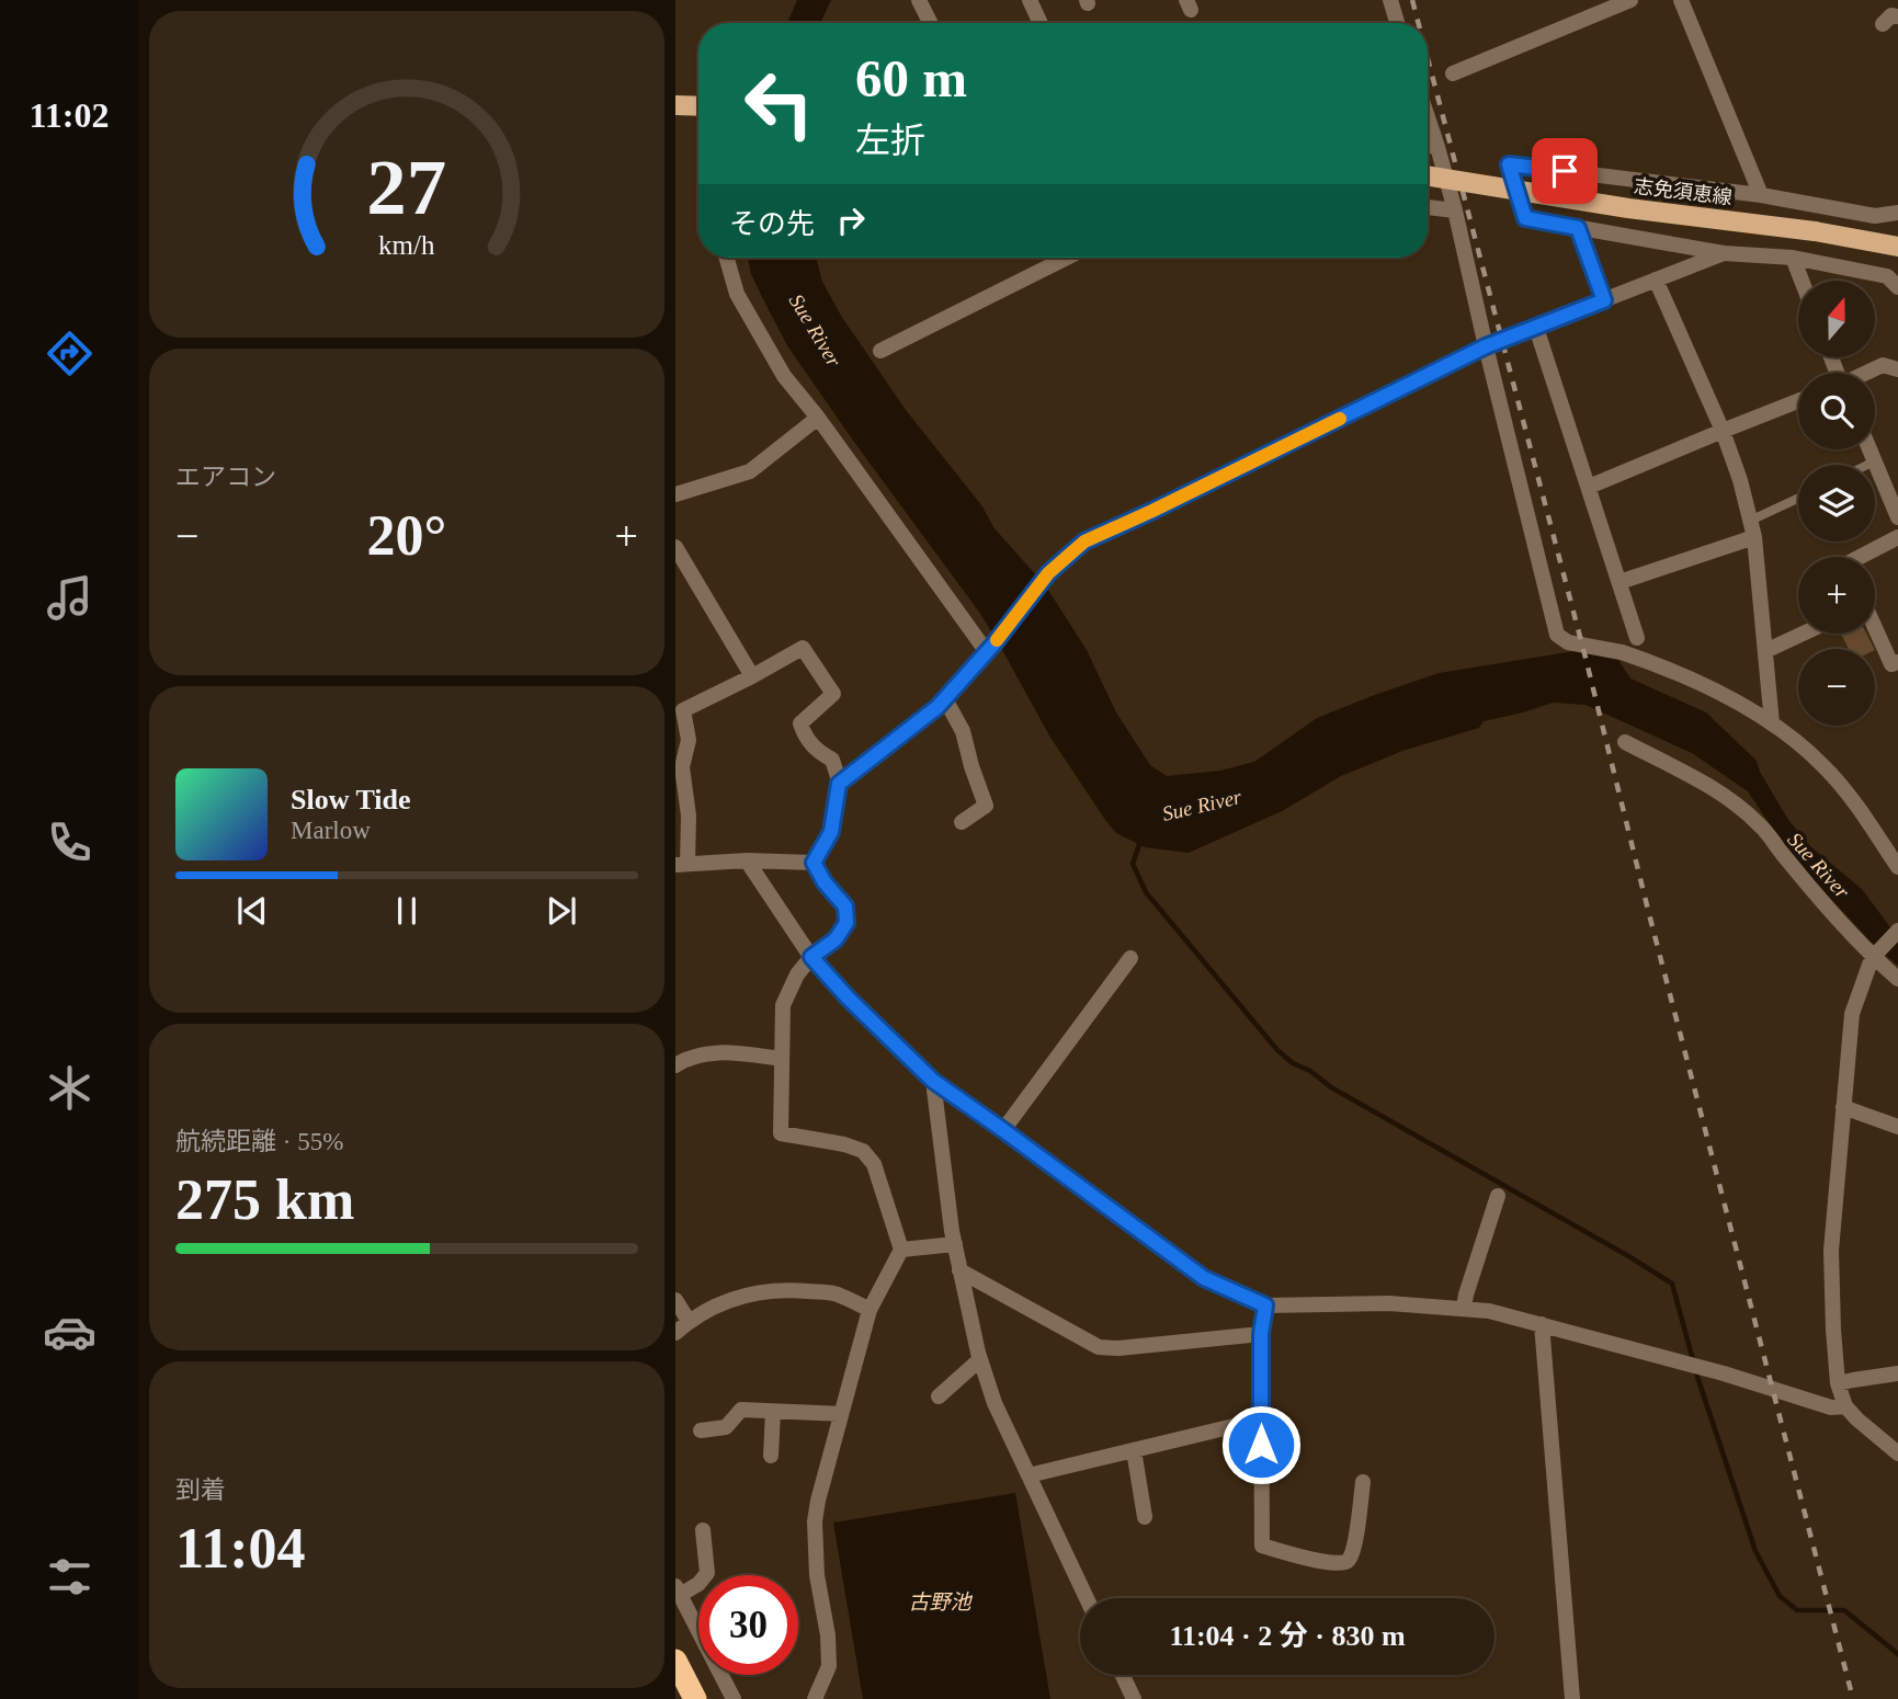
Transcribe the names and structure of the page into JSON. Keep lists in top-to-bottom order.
{
  "streets": {
    "main road": ["志免須恵線"]
  },
  "water": ["Sue River", "古野池"],
  "north": "top",
  "page": {
    "tabs": "11:02",
    "turn": ["60 m", "左折"],
    "then": "その先",
    "map_buttons": ["+", "−"],
    "tile": [
      "エアコン",
      ["航続距離 · 55%", "275 km"],
      ["到着", "11:04"]
    ],
    "heat": ["−", "20°", "+"],
    "song": ["Slow Tide", "Marlow"],
    "limit": "30",
    "trip": "11:04 · 2 分 · 830 m",
    "gauge": ["27", "km/h"]
  }
}
